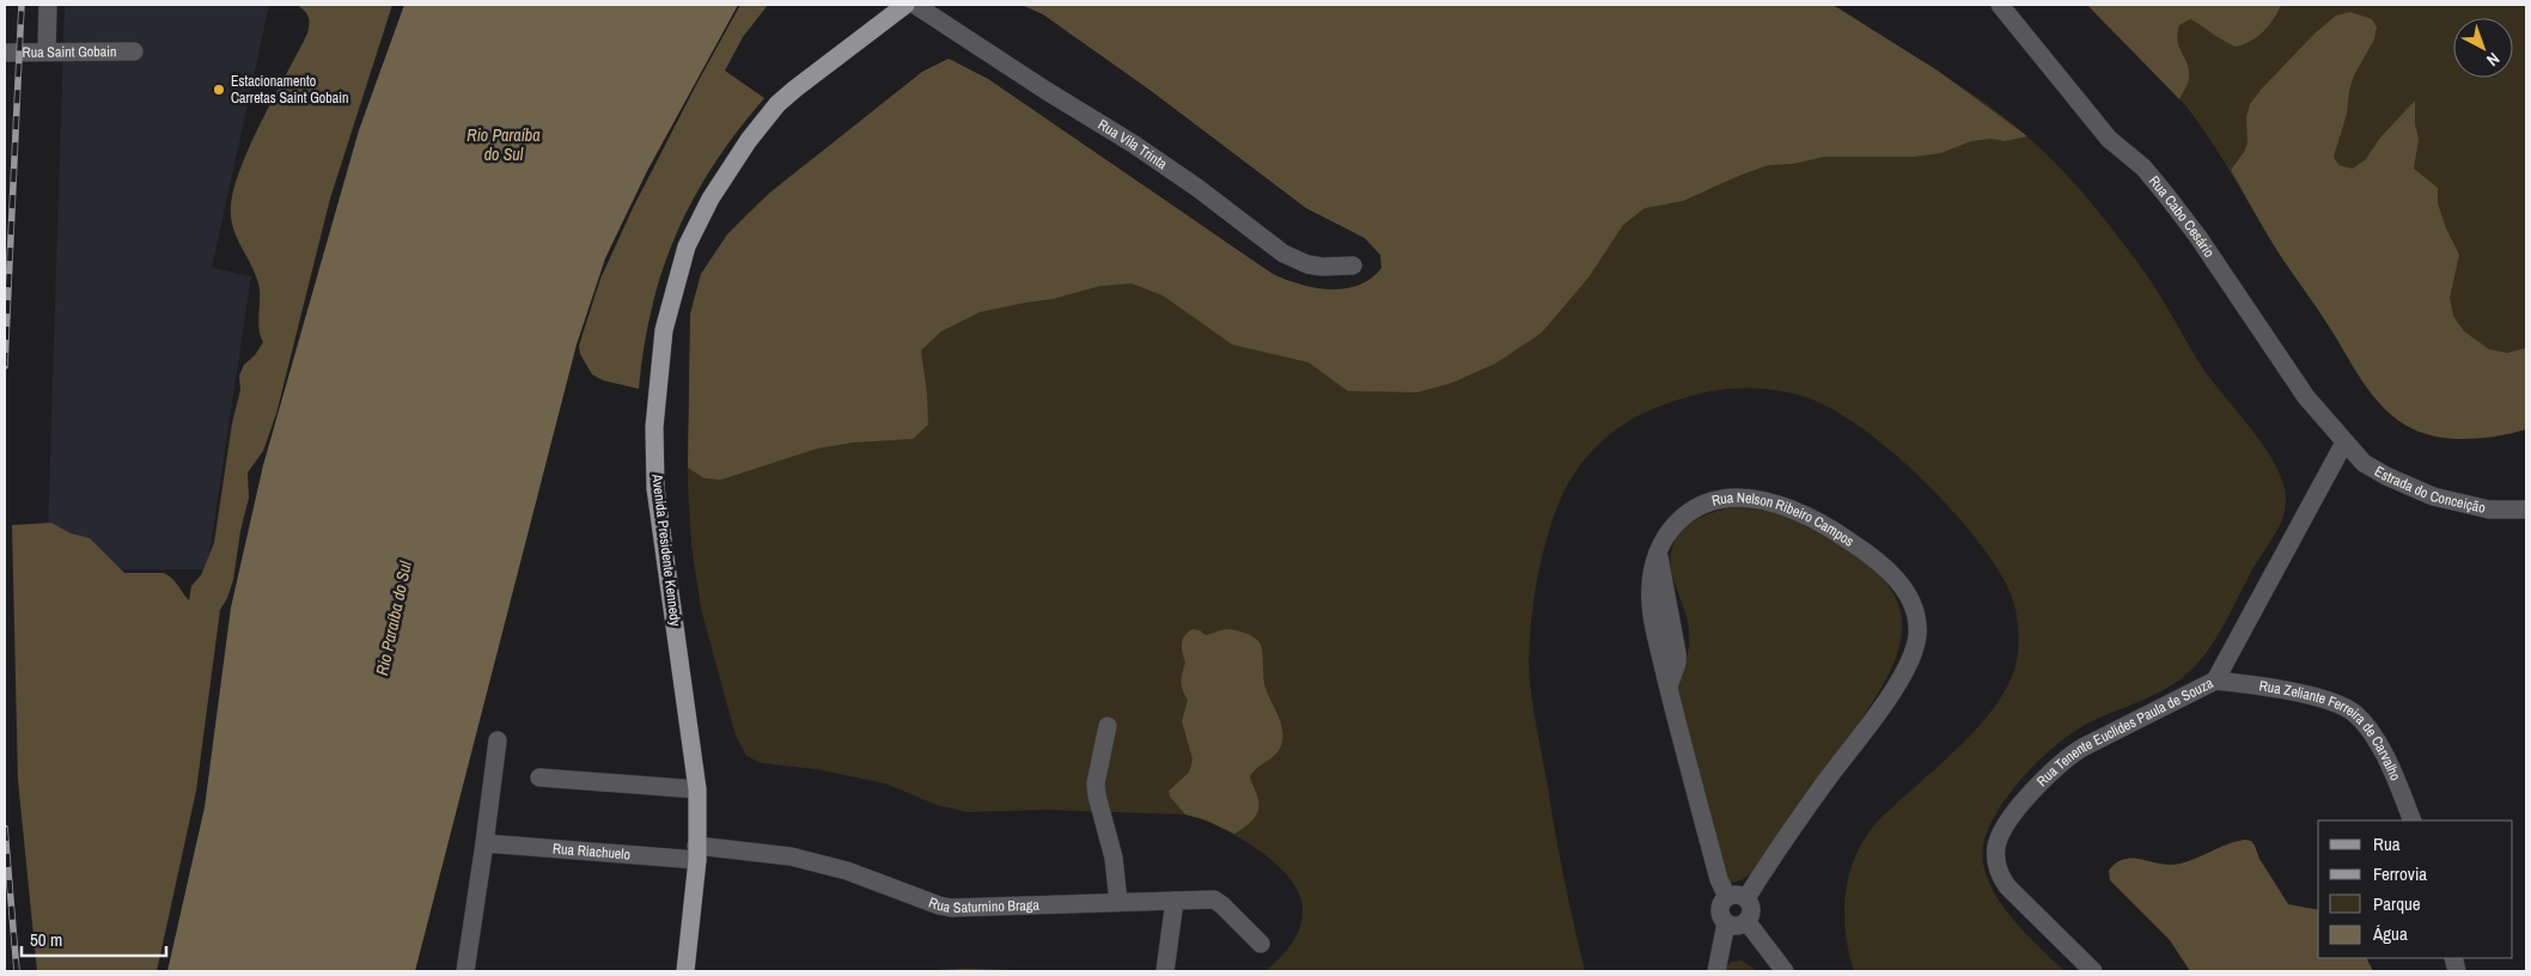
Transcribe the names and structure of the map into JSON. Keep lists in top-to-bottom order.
{
  "streets": {
    "main road": ["Avenida Presidente Kennedy"],
    "street": [
      "Rua Saint Gobain",
      "Rua Vila Trinta",
      "Rua Cabo Cesário",
      "Estrada do Conceição",
      "Rua Nelson Ribeiro Campos",
      "Rua Tenente Euclides Paula de Souza",
      "Rua Zeliante Ferreira de Carvalho",
      "Rua Riachuelo",
      "Rua Saturnino Braga"
    ]
  },
  "crossings": [
    ["Rua Cabo Cesário", "Estrada do Conceição"],
    ["Rua Cabo Cesário", "Rua Tenente Euclides Paula de Souza"],
    ["Estrada do Conceição", "Rua Tenente Euclides Paula de Souza"],
    ["Avenida Presidente Kennedy", "Rua Riachuelo"],
    ["Avenida Presidente Kennedy", "Rua Saturnino Braga"],
    ["Rua Tenente Euclides Paula de Souza", "Rua Zeliante Ferreira de Carvalho"],
    ["Rua Riachuelo", "Rua Saturnino Braga"]
  ],
  "water": ["Rio Paraíba do Sul"],
  "places": ["Estacionamento Carretas Saint Gobain"],
  "legend": [
    "Rua",
    "Ferrovia",
    "Parque",
    "Água"
  ],
  "scale_bar": "50 m",
  "north": "bottom right"
}
